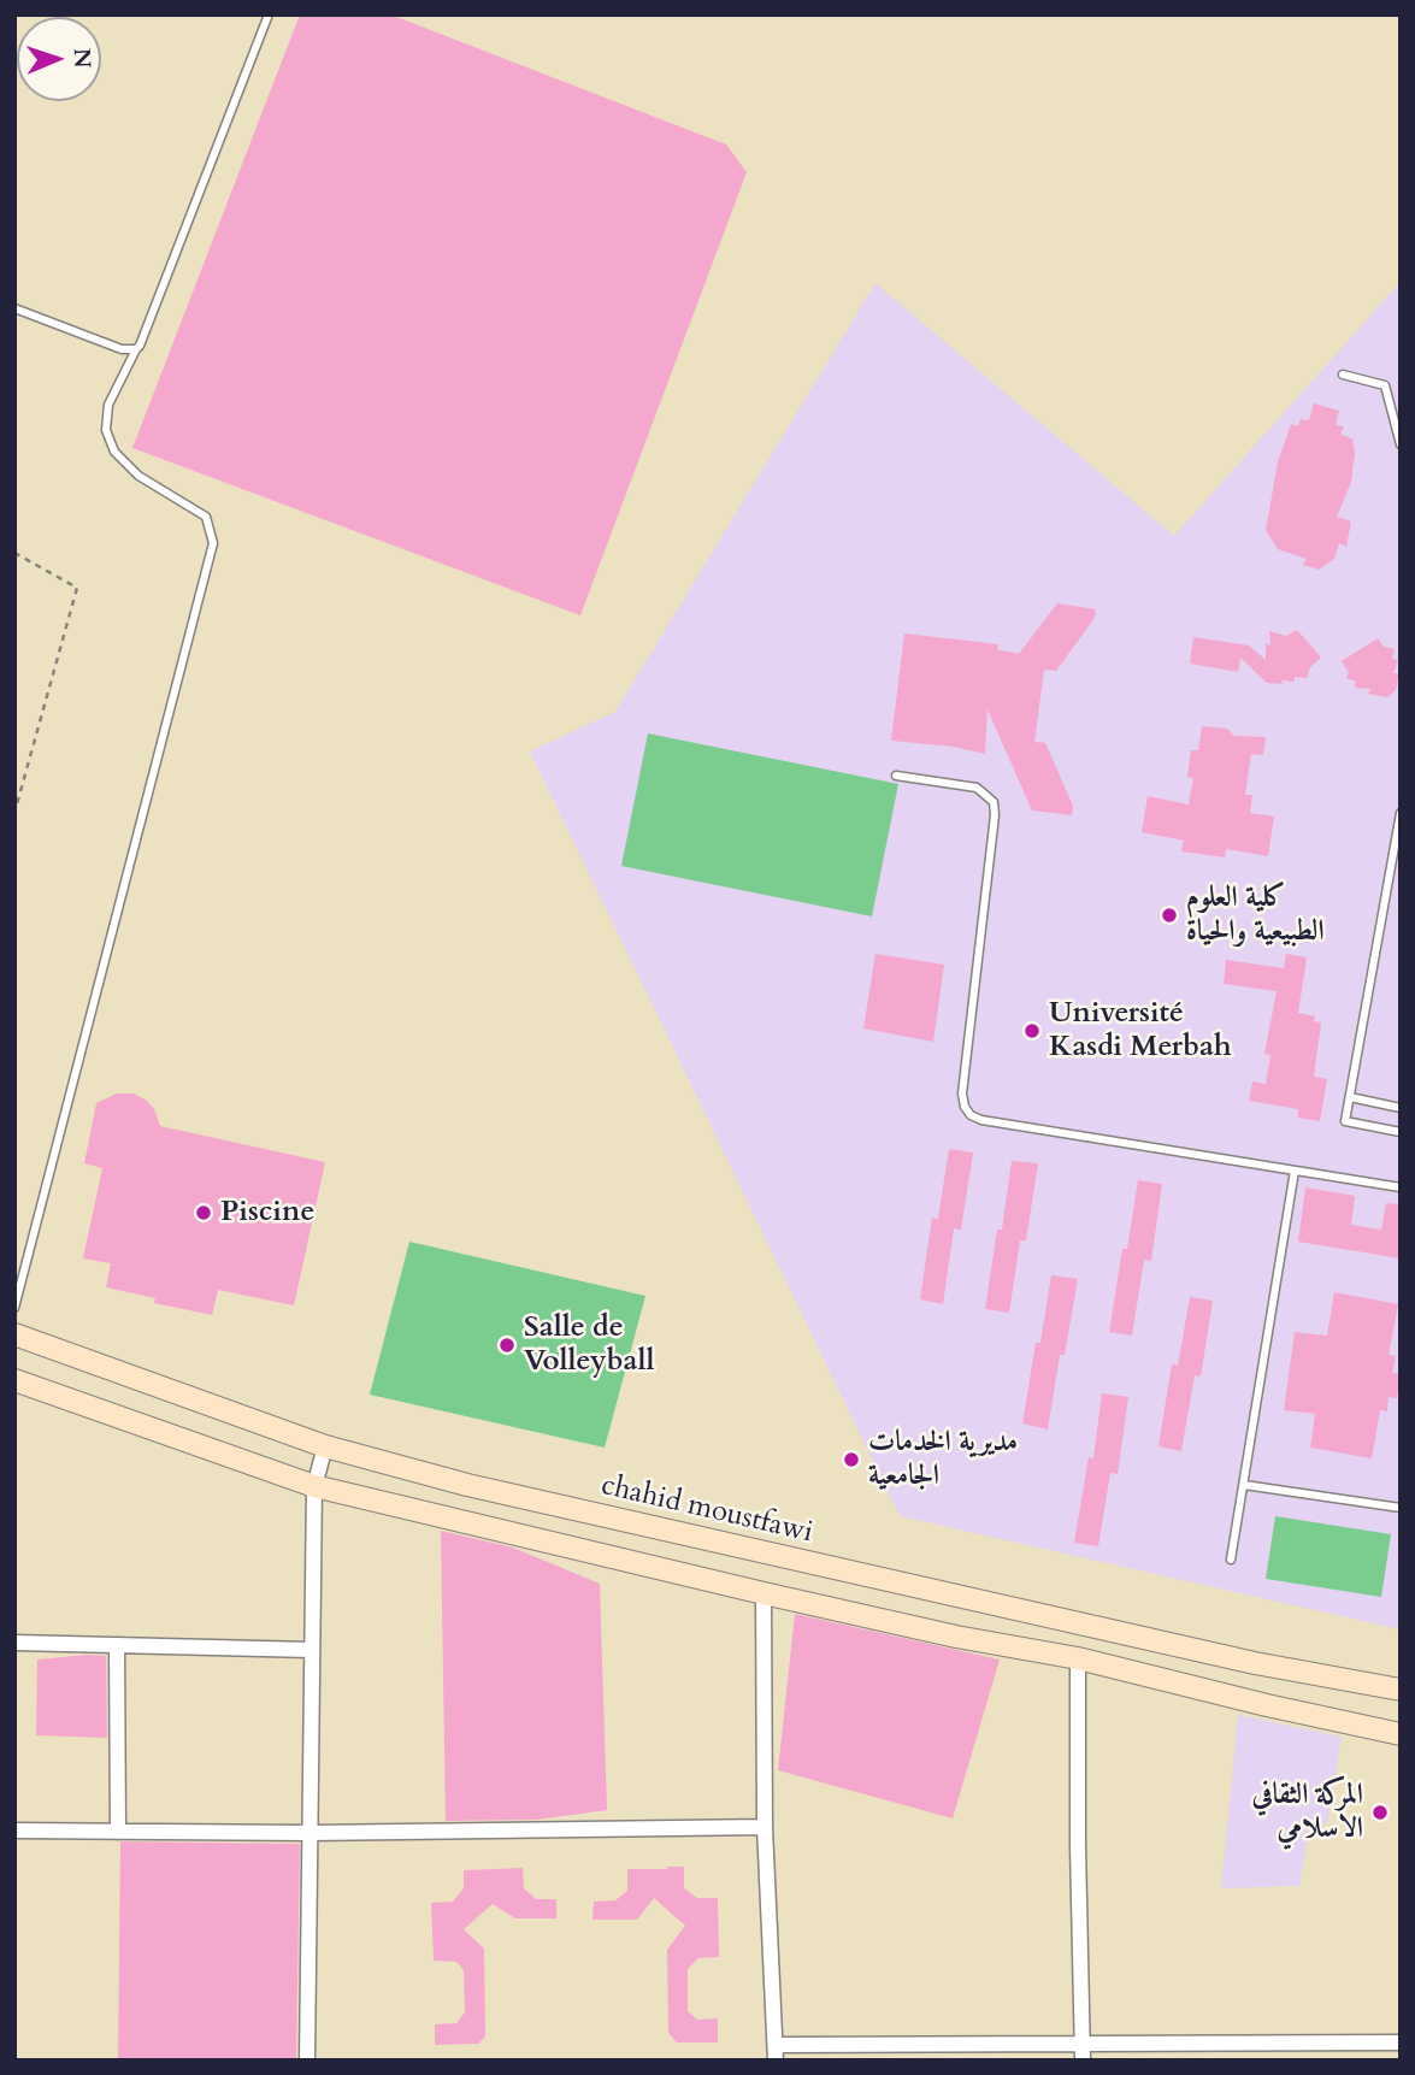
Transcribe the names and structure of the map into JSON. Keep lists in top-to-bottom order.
{
  "streets": {
    "main road": ["chahid moustfawi"]
  },
  "places": [
    "كلية العلوم الطبيعية والحياة",
    "Université Kasdi Merbah",
    "Piscine",
    "Salle de Volleyball",
    "مديرية الخدمات الجامعية",
    "المركة الثقافي الاسلامي"
  ],
  "north": "right"
}
